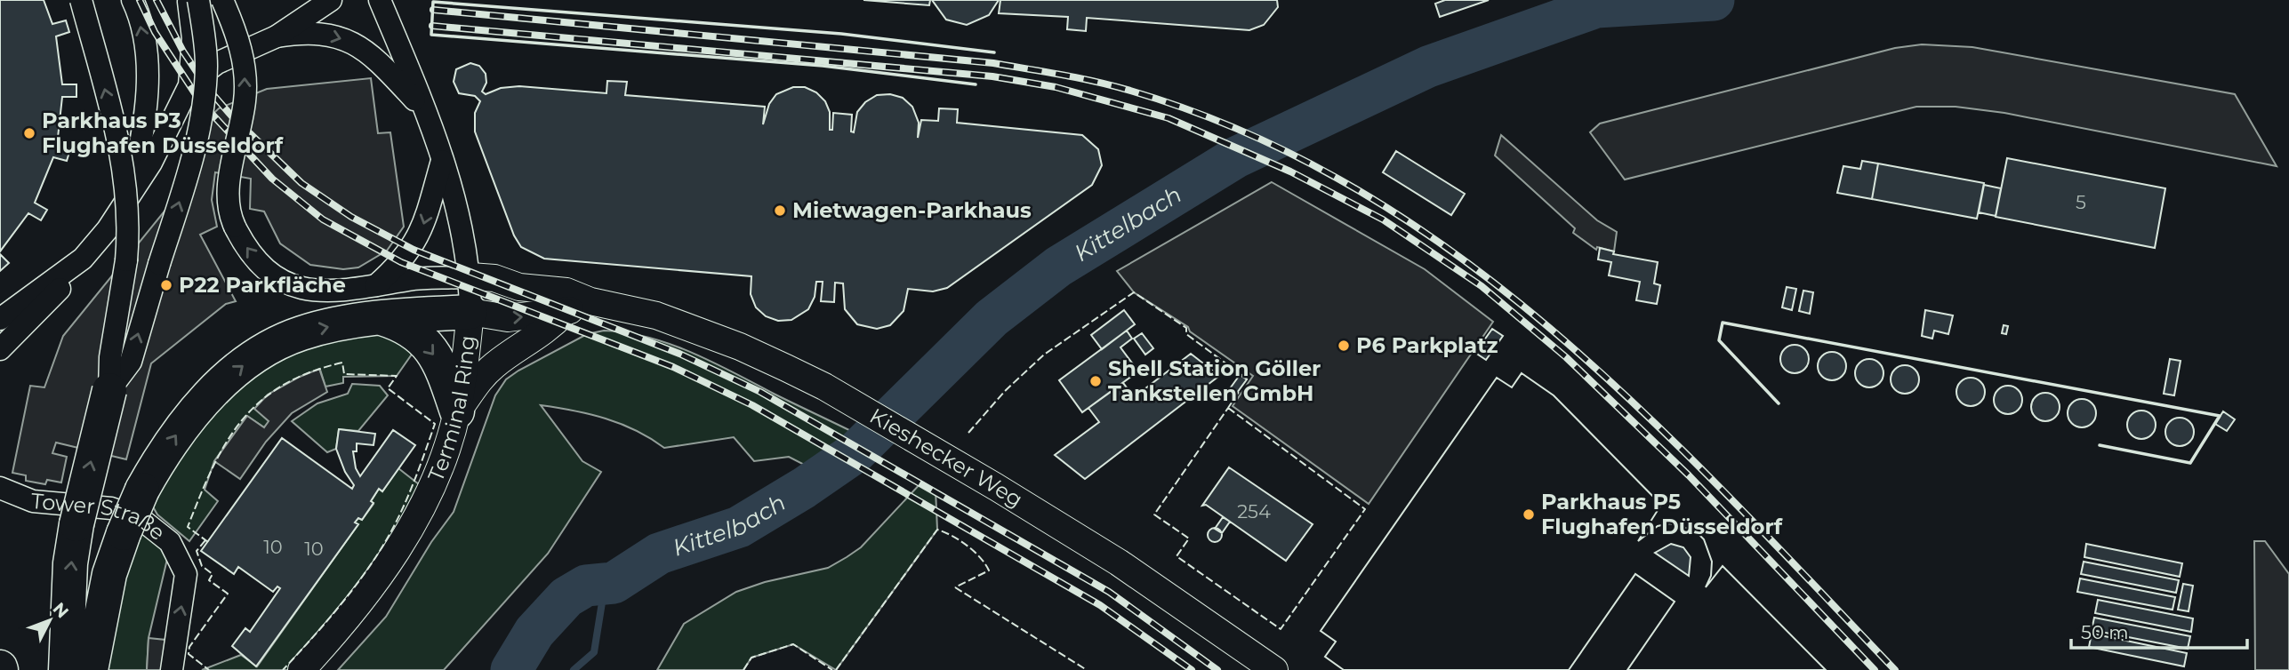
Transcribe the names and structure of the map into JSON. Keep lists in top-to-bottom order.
{
  "streets": {
    "street": ["Terminal Ring", "Kieshecker Weg", "Tower Straße"]
  },
  "crossings": [
    ["Terminal Ring", "Kieshecker Weg"]
  ],
  "water": ["Kittelbach"],
  "places": [
    "Parkhaus P3 Flughafen Düsseldorf",
    "Mietwagen-Parkhaus",
    "P22 Parkfläche",
    "P6 Parkplatz",
    "Shell Station Göller Tankstellen GmbH",
    "Parkhaus P5 Flughafen Düsseldorf"
  ],
  "house_numbers": [
    "5",
    "254",
    "10",
    "10"
  ],
  "scale_bar": "50 m",
  "north": "top right"
}
